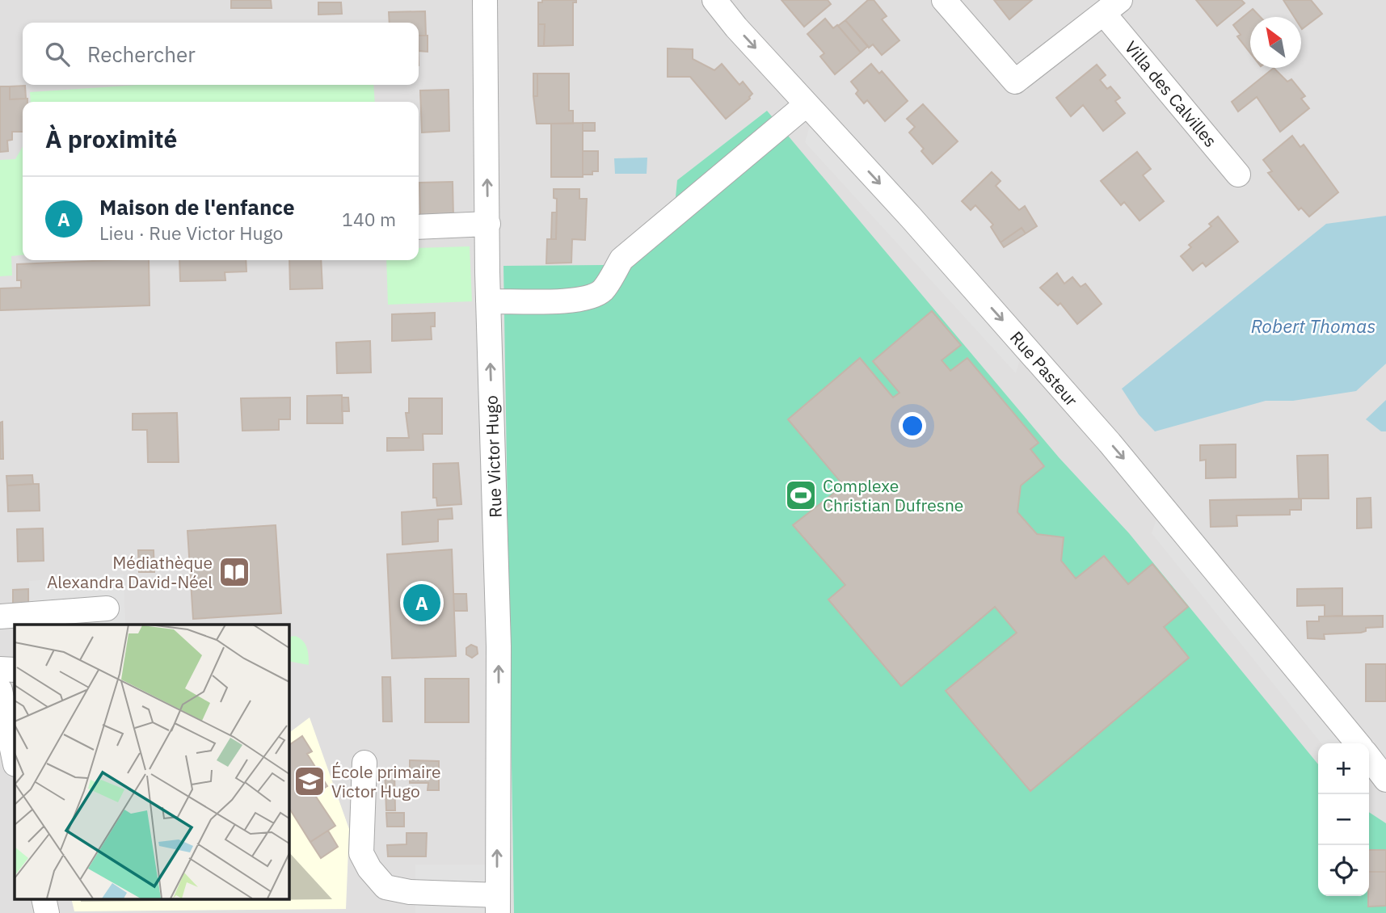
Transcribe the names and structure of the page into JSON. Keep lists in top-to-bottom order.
{
  "streets": {
    "street": ["Villa des Calvilles", "Rue Pasteur", "Rue Victor Hugo"]
  },
  "one_way": ["Rue Pasteur", "Rue Victor Hugo"],
  "water": ["Robert Thomas"],
  "places": {
    "sports": ["Complexe Christian Dufresne"],
    "library": ["Médiathèque Alexandra David-Néel"],
    "school or university": ["École primaire Victor Hugo"]
  },
  "north": "top left",
  "page": {
    "search": "Rechercher",
    "heading": "À proximité",
    "list": [
      {
        "mark": "A",
        "name": "Maison de l'enfance",
        "note": "Lieu · Rue Victor Hugo",
        "value": "140 m"
      }
    ],
    "pins": "A",
    "map_buttons": ["+", "−"]
  }
}
